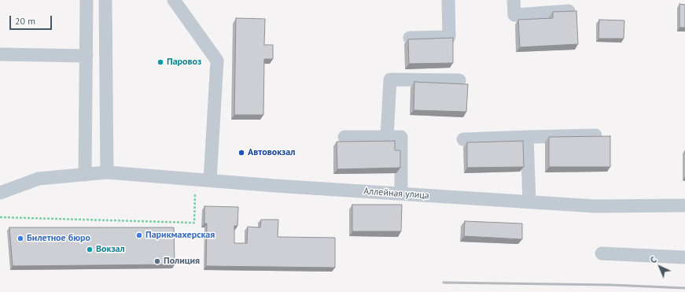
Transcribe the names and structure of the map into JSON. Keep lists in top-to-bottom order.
{
  "streets": {
    "street": ["Аллейная улица"]
  },
  "places": [
    "Паровоз",
    "Автовокзал",
    "Парикмахерская",
    "Билетное бюро",
    "Вокзал",
    "Полиция"
  ],
  "scale_bar": "20 m",
  "north": "top left"
}
